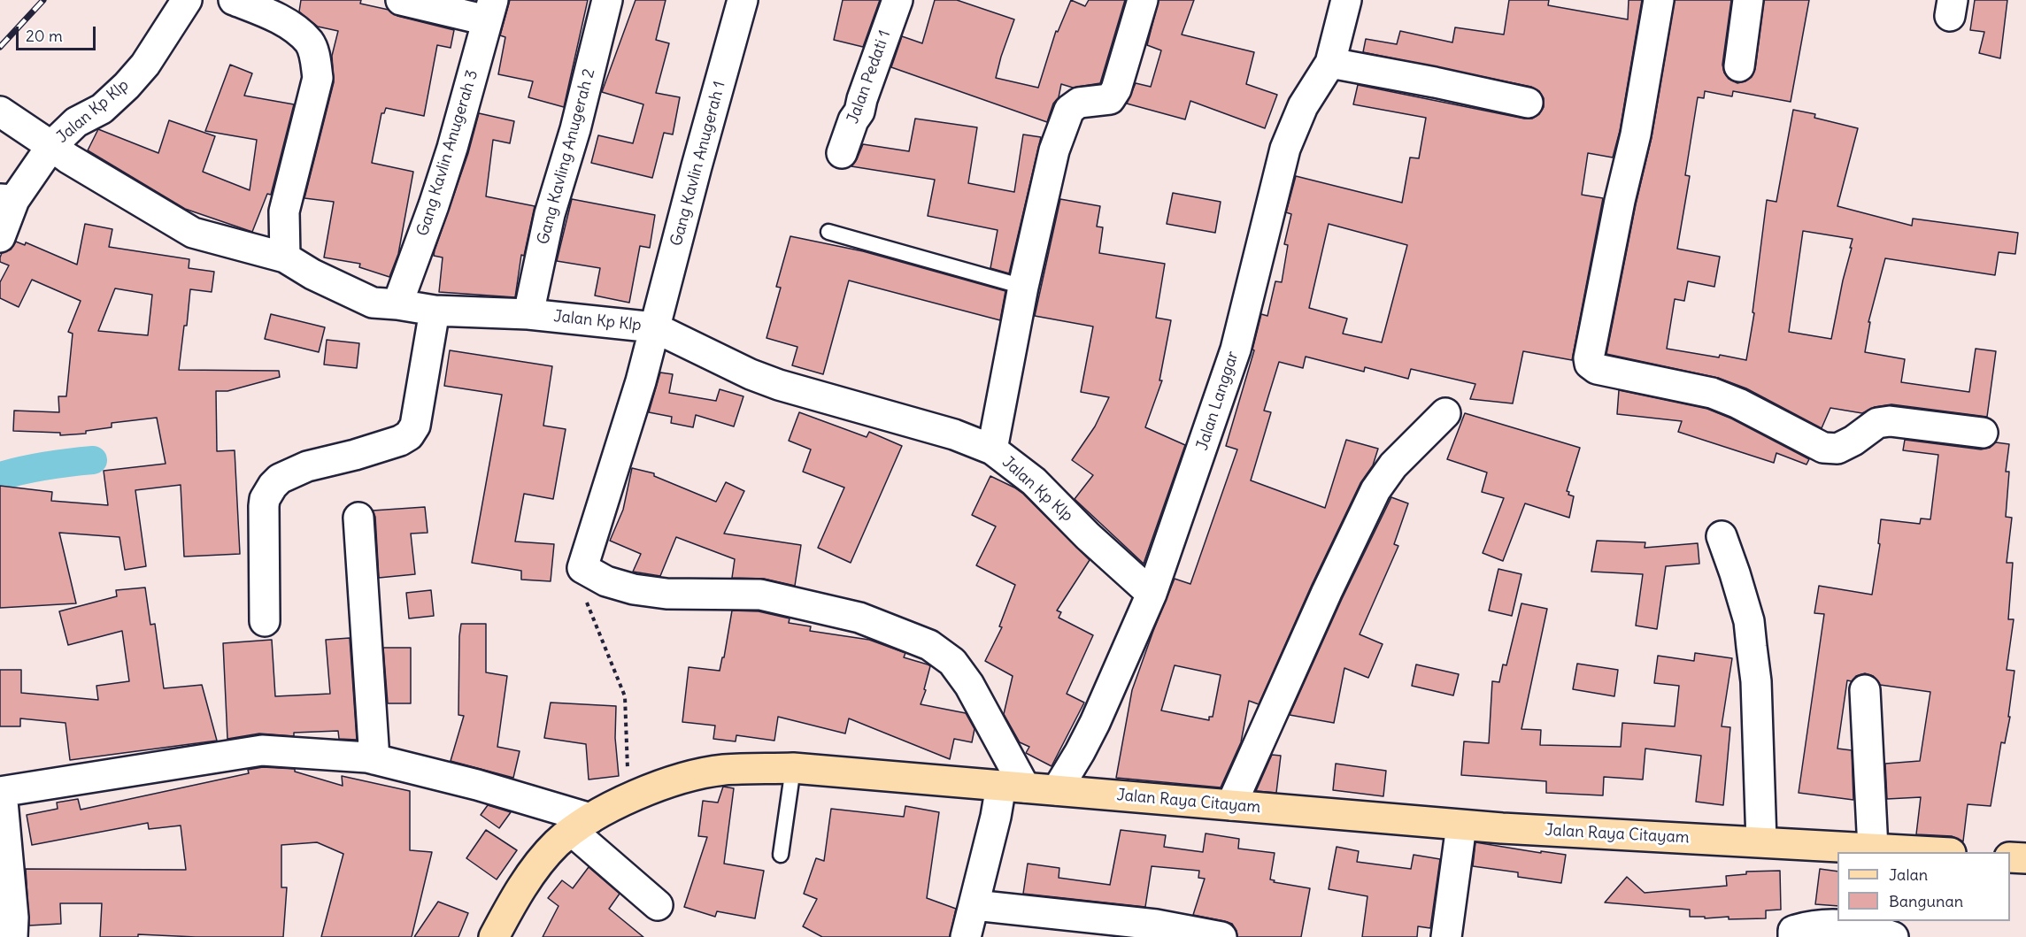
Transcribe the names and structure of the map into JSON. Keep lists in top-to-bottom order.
{
  "streets": {
    "main road": ["Jalan Raya Citayam"],
    "street": [
      "Jalan Pedati 1",
      "Jalan Kp Klp",
      "Gang Kavlin Anugerah 3",
      "Gang Kavling Anugerah 2",
      "Gang Kavlin Anugerah 1",
      "Jalan Langgar"
    ]
  },
  "crossings": [
    ["Jalan Kp Klp", "Gang Kavlin Anugerah 3"],
    ["Jalan Kp Klp", "Gang Kavling Anugerah 2"],
    ["Jalan Kp Klp", "Gang Kavlin Anugerah 1"],
    ["Jalan Kp Klp", "Jalan Langgar"],
    ["Jalan Langgar", "Jalan Raya Citayam"]
  ],
  "legend": ["Jalan", "Bangunan"],
  "scale_bar": "20 m"
}
